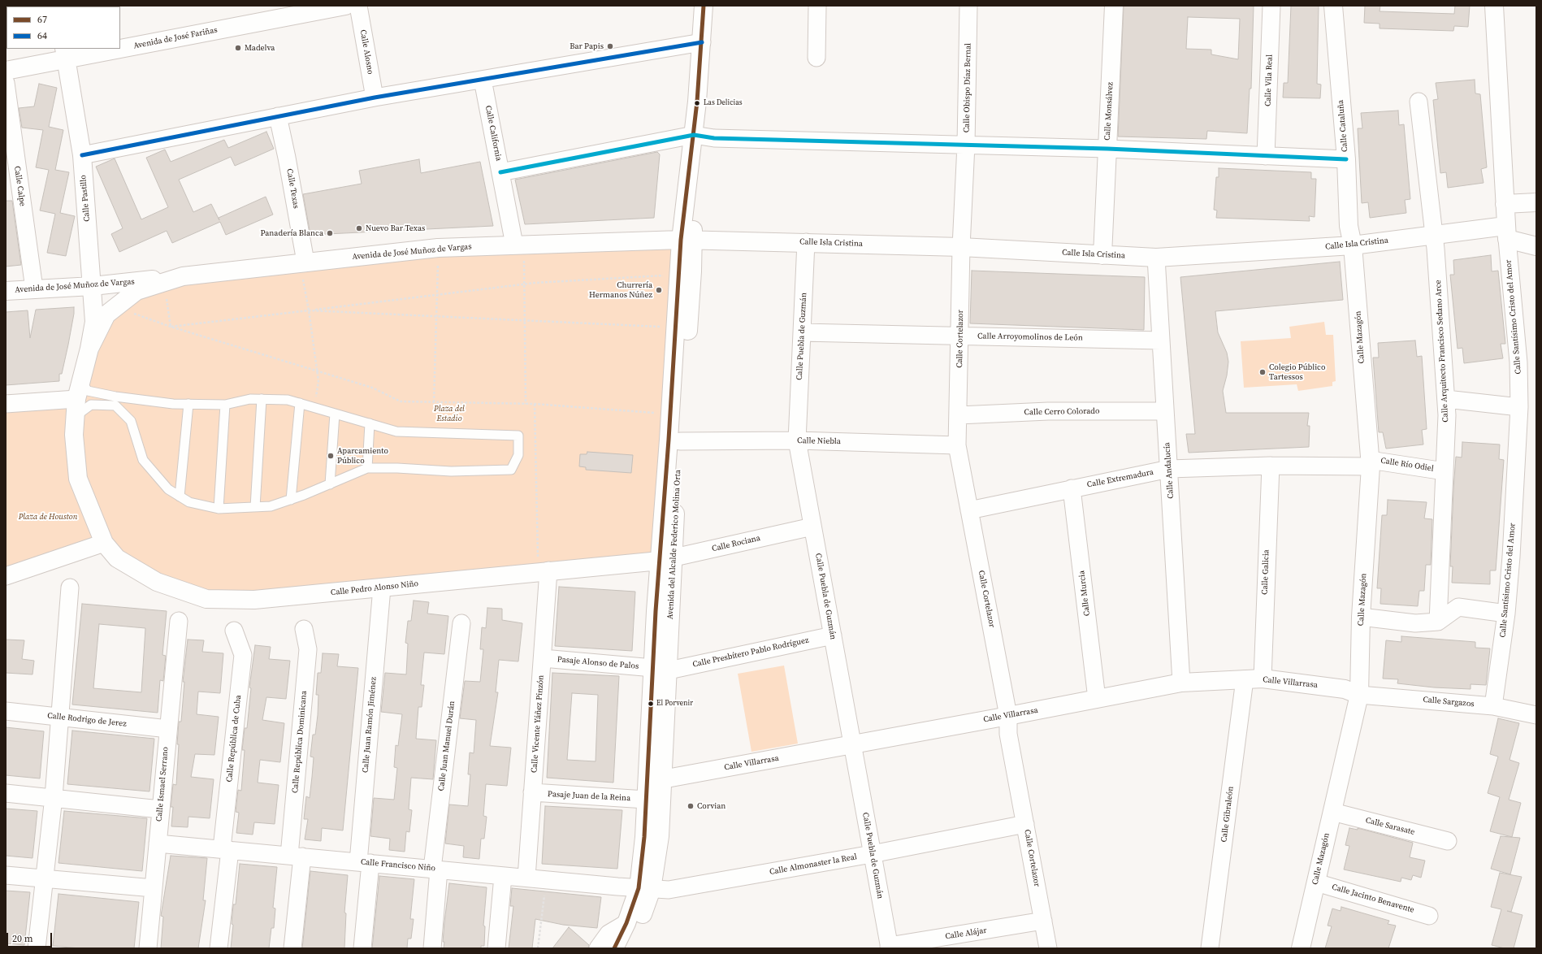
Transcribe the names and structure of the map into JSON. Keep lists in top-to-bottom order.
{
  "streets": {
    "street": [
      "Avenida de José Fariñas",
      "Calle Alosno",
      "Calle Vila Real",
      "Calle Obispo Díaz Bernal",
      "Calle Monsálvez",
      "Calle Cataluña",
      "Calle California",
      "Calle Calpe",
      "Calle Texas",
      "Calle Pastillo",
      "Calle Isla Cristina",
      "Avenida de José Muñoz de Vargas",
      "Calle Santísimo Cristo del Amor",
      "Calle Puebla de Guzmán",
      "Calle Arroyomolinos de León",
      "Calle Mazagón",
      "Calle Cortelazor",
      "Calle Arquitecto Francisco Sedano Arce",
      "Calle Cerro Colorado",
      "Calle Niebla",
      "Calle Río Odiel",
      "Calle Andalucía",
      "Calle Extremadura",
      "Calle Rociana",
      "Avenida del Alcalde Federico Molina Orta",
      "Calle Galicia",
      "Calle Pedro Alonso Niño",
      "Calle Murcia",
      "Calle Presbítero Pablo Rodríguez",
      "Pasaje Alonso de Palos",
      "Calle Villarrasa",
      "Calle Sargazos",
      "Calle Rodrigo de Jerez",
      "Calle Vicente Yáñez Pinzón",
      "Calle Juan Ramón Jiménez",
      "Calle República de Cuba",
      "Calle República Dominicana",
      "Calle Juan Manuel Durán",
      "Calle Ismael Serrano",
      "Pasaje Juan de la Reina",
      "Calle Gibraleón",
      "Calle Sarasate",
      "Calle Almonaster la Real",
      "Calle Francisco Niño",
      "Calle Jacinto Benavente",
      "Calle Alájar"
    ]
  },
  "crossings": [
    ["Avenida de José Fariñas", "Calle Pastillo"],
    ["Calle Obispo Díaz Bernal", "Calle Isla Cristina"],
    ["Calle Obispo Díaz Bernal", "Calle Cortelazor"],
    ["Calle Monsálvez", "Calle Isla Cristina"],
    ["Calle Cataluña", "Calle Isla Cristina"],
    ["Calle Cataluña", "Calle Mazagón"],
    ["Calle California", "Avenida de José Muñoz de Vargas"],
    ["Calle Calpe", "Avenida de José Muñoz de Vargas"],
    ["Calle Texas", "Avenida de José Muñoz de Vargas"],
    ["Calle Pastillo", "Avenida de José Muñoz de Vargas"],
    ["Calle Isla Cristina", "Avenida de José Muñoz de Vargas"],
    ["Calle Isla Cristina", "Calle Santísimo Cristo del Amor"],
    ["Calle Isla Cristina", "Calle Puebla de Guzmán"],
    ["Calle Isla Cristina", "Calle Mazagón"],
    ["Calle Isla Cristina", "Calle Cortelazor"],
    ["Calle Isla Cristina", "Calle Arquitecto Francisco Sedano Arce"],
    ["Calle Isla Cristina", "Calle Andalucía"],
    ["Calle Isla Cristina", "Avenida del Alcalde Federico Molina Orta"],
    ["Avenida de José Muñoz de Vargas", "Avenida del Alcalde Federico Molina Orta"],
    ["Calle Santísimo Cristo del Amor", "Calle Sargazos"],
    ["Calle Puebla de Guzmán", "Calle Arroyomolinos de León"],
    ["Calle Puebla de Guzmán", "Calle Niebla"],
    ["Calle Puebla de Guzmán", "Calle Rociana"],
    ["Calle Puebla de Guzmán", "Calle Presbítero Pablo Rodríguez"],
    ["Calle Puebla de Guzmán", "Calle Villarrasa"],
    ["Calle Puebla de Guzmán", "Calle Almonaster la Real"],
    ["Calle Puebla de Guzmán", "Calle Alájar"],
    ["Calle Arroyomolinos de León", "Calle Cortelazor"],
    ["Calle Arroyomolinos de León", "Calle Andalucía"],
    ["Calle Mazagón", "Calle Río Odiel"],
    ["Calle Mazagón", "Calle Extremadura"],
    ["Calle Mazagón", "Calle Villarrasa"],
    ["Calle Mazagón", "Calle Sargazos"],
    ["Calle Mazagón", "Calle Sarasate"],
    ["Calle Mazagón", "Calle Jacinto Benavente"],
    ["Calle Cortelazor", "Calle Cerro Colorado"],
    ["Calle Cortelazor", "Calle Niebla"],
    ["Calle Cortelazor", "Calle Extremadura"],
    ["Calle Cortelazor", "Calle Villarrasa"],
    ["Calle Cortelazor", "Calle Almonaster la Real"],
    ["Calle Cortelazor", "Calle Alájar"],
    ["Calle Arquitecto Francisco Sedano Arce", "Calle Río Odiel"],
    ["Calle Cerro Colorado", "Calle Andalucía"],
    ["Calle Niebla", "Avenida del Alcalde Federico Molina Orta"],
    ["Calle Río Odiel", "Calle Extremadura"],
    ["Calle Andalucía", "Calle Extremadura"],
    ["Calle Andalucía", "Calle Villarrasa"],
    ["Calle Extremadura", "Calle Galicia"],
    ["Calle Extremadura", "Calle Murcia"],
    ["Calle Rociana", "Avenida del Alcalde Federico Molina Orta"],
    ["Calle Rociana", "Calle Pedro Alonso Niño"],
    ["Avenida del Alcalde Federico Molina Orta", "Calle Pedro Alonso Niño"],
    ["Avenida del Alcalde Federico Molina Orta", "Calle Presbítero Pablo Rodríguez"],
    ["Avenida del Alcalde Federico Molina Orta", "Pasaje Alonso de Palos"],
    ["Avenida del Alcalde Federico Molina Orta", "Calle Villarrasa"],
    ["Avenida del Alcalde Federico Molina Orta", "Pasaje Juan de la Reina"],
    ["Avenida del Alcalde Federico Molina Orta", "Calle Almonaster la Real"],
    ["Avenida del Alcalde Federico Molina Orta", "Calle Francisco Niño"],
    ["Calle Galicia", "Calle Villarrasa"],
    ["Calle Pedro Alonso Niño", "Calle Vicente Yáñez Pinzón"],
    ["Calle Pedro Alonso Niño", "Calle Juan Ramón Jiménez"],
    ["Calle Murcia", "Calle Villarrasa"],
    ["Calle Presbítero Pablo Rodríguez", "Pasaje Alonso de Palos"],
    ["Pasaje Alonso de Palos", "Calle Vicente Yáñez Pinzón"],
    ["Calle Villarrasa", "Calle Sargazos"],
    ["Calle Villarrasa", "Calle Gibraleón"],
    ["Calle Rodrigo de Jerez", "Calle Ismael Serrano"],
    ["Calle Vicente Yáñez Pinzón", "Pasaje Juan de la Reina"],
    ["Calle Vicente Yáñez Pinzón", "Calle Francisco Niño"],
    ["Calle Juan Ramón Jiménez", "Calle Francisco Niño"],
    ["Calle República de Cuba", "Calle Francisco Niño"],
    ["Calle República Dominicana", "Calle Francisco Niño"],
    ["Calle Juan Manuel Durán", "Calle Francisco Niño"],
    ["Calle Ismael Serrano", "Calle Francisco Niño"],
    ["Calle Almonaster la Real", "Calle Francisco Niño"]
  ],
  "parks": ["Plaza del Estadio", "Plaza de Houston"],
  "places": [
    "Bar Papis",
    "Madelva",
    "Las Delicias",
    "Nuevo Bar Texas",
    "Panadería Blanca",
    "Churrería Hermanos Núñez",
    "Colegio Público Tartessos",
    "Aparcamiento Público",
    "El Porvenir",
    "Corvian"
  ],
  "lines": ["transit line 67", "transit line 64"],
  "legend": ["67", "64"],
  "scale_bar": "20 m"
}
